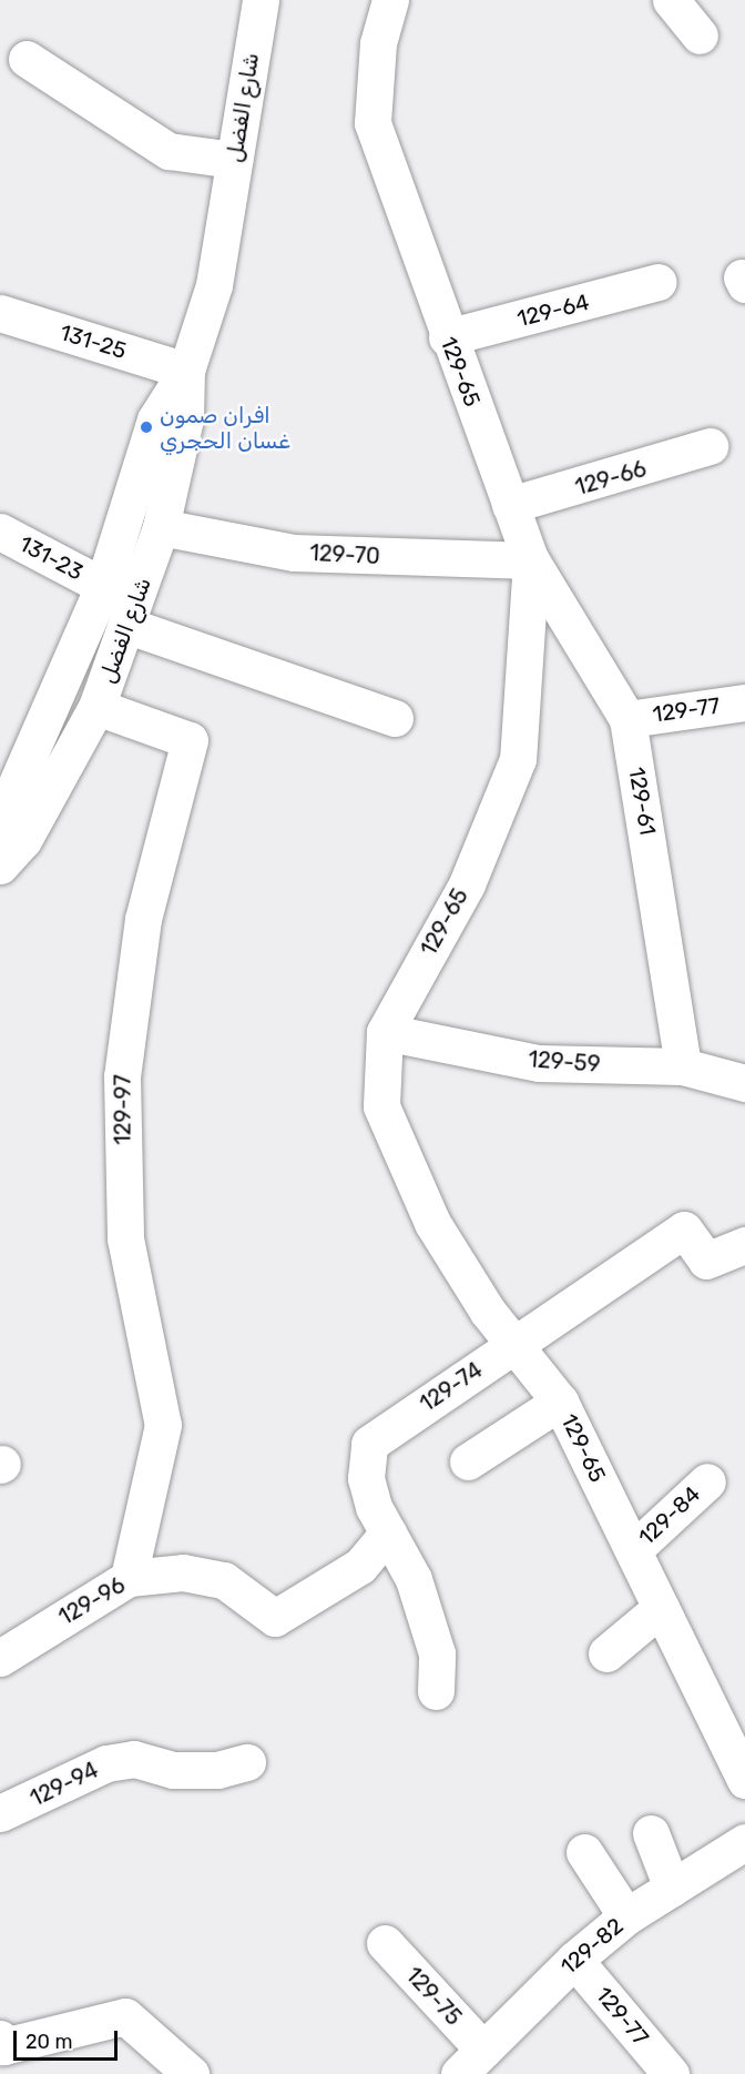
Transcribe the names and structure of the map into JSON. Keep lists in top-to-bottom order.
{
  "streets": {
    "street": [
      "شارع الفضل",
      "129-64",
      "131-25",
      "129-65",
      "129-66",
      "129-70",
      "131-23",
      "129-77",
      "129-61",
      "129-59",
      "129-97",
      "129-74",
      "129-84",
      "129-96",
      "129-94",
      "129-82",
      "129-75"
    ]
  },
  "crossings": [
    ["شارع الفضل", "131-25"],
    ["شارع الفضل", "129-70"],
    ["شارع الفضل", "131-23"],
    ["شارع الفضل", "129-97"],
    ["129-64", "129-65"],
    ["129-65", "129-66"],
    ["129-65", "129-70"],
    ["129-65", "129-61"],
    ["129-65", "129-59"],
    ["129-65", "129-74"],
    ["129-65", "129-84"],
    ["129-70", "129-61"],
    ["129-77", "129-61"],
    ["129-77", "129-82"],
    ["129-61", "129-59"],
    ["129-97", "129-96"],
    ["129-74", "129-96"],
    ["129-82", "129-75"]
  ],
  "places": ["افران صمون غسان الحجري"],
  "scale_bar": "20 m"
}
